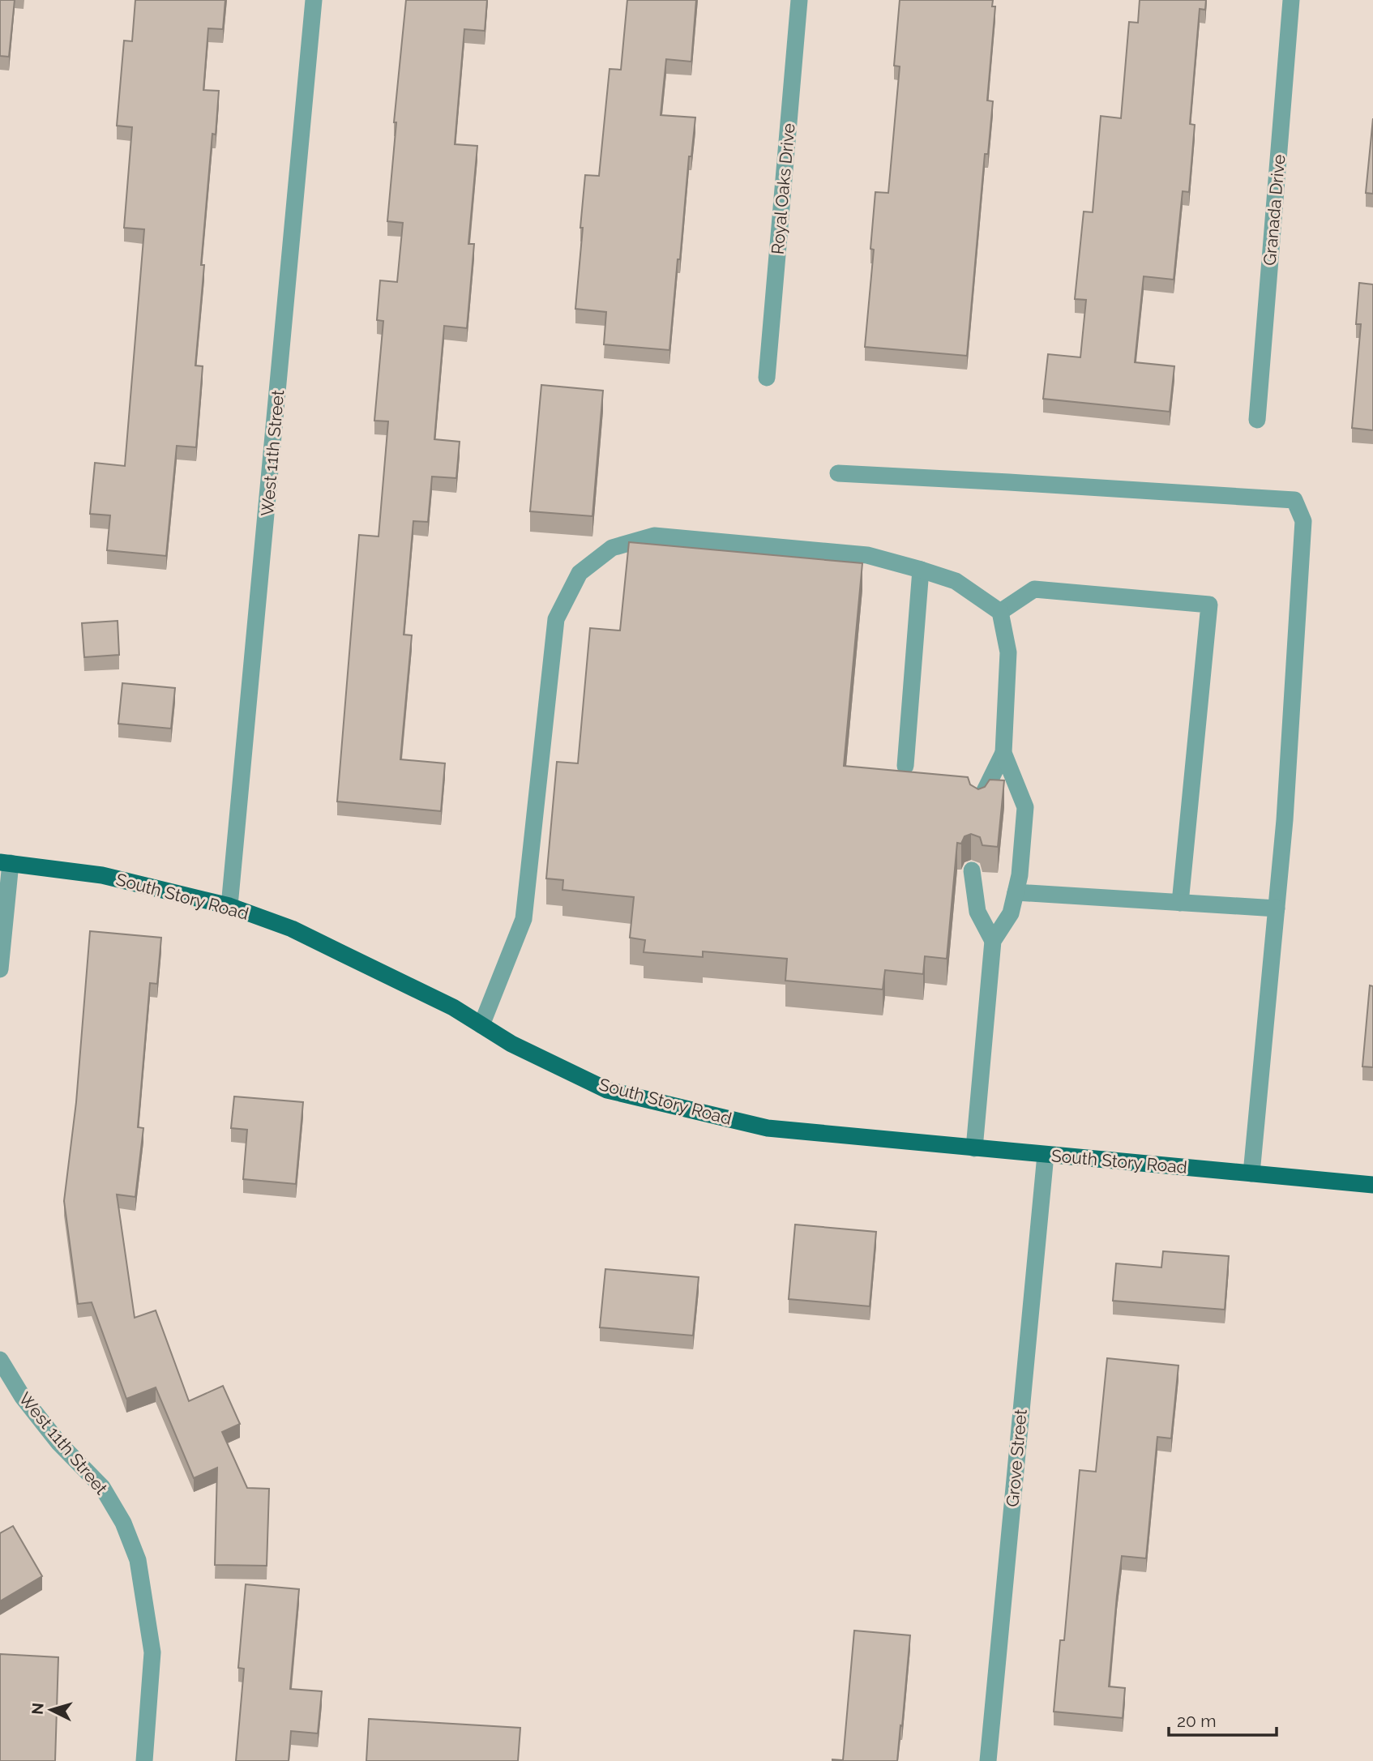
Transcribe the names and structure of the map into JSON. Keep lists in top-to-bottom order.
{
  "streets": {
    "main road": ["South Story Road"],
    "street": [
      "Royal Oaks Drive",
      "Granada Drive",
      "West 11th Street",
      "Grove Street"
    ]
  },
  "crossings": [
    ["West 11th Street", "South Story Road"],
    ["South Story Road", "Grove Street"]
  ],
  "scale_bar": "20 m",
  "north": "left"
}
